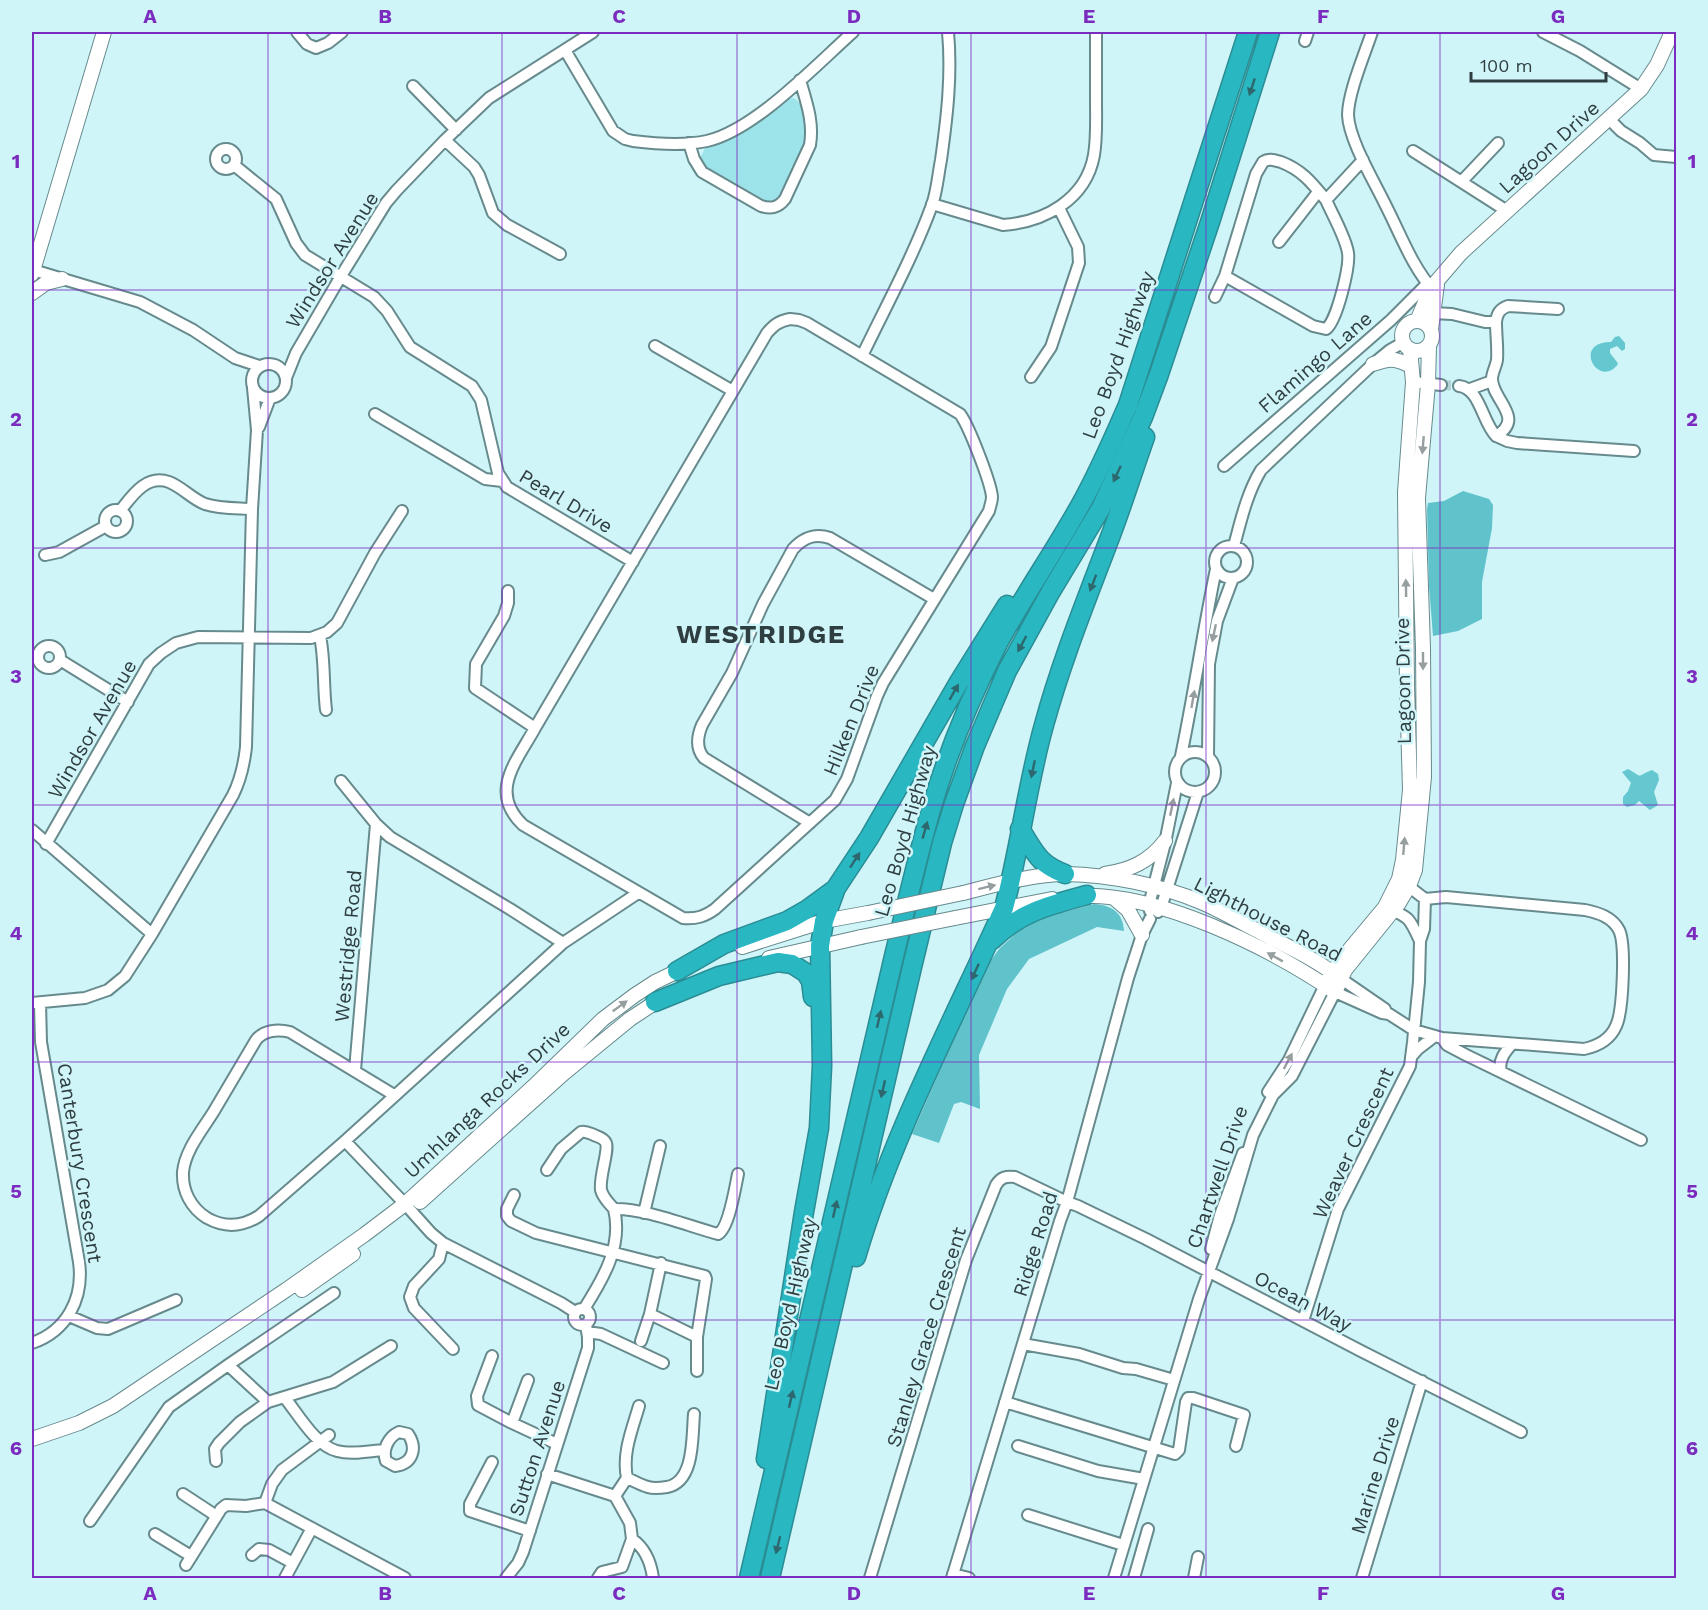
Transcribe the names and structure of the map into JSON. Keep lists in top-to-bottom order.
{
  "streets": {
    "highway": ["Leo Boyd Highway"],
    "street": [
      "Lagoon Drive",
      "Windsor Avenue",
      "Flamingo Lane",
      "Pearl Drive",
      "Hilken Drive",
      "Lighthouse Road",
      "Westridge Road",
      "Umhlanga Rocks Drive",
      "Weaver Crescent",
      "Canterbury Crescent",
      "Chartwell Drive",
      "Ridge Road",
      "Ocean Way",
      "Stanley Grace Crescent",
      "Sutton Avenue",
      "Marine Drive"
    ]
  },
  "crossings": [
    ["Lagoon Drive", "Flamingo Lane"],
    ["Lagoon Drive", "Lighthouse Road"],
    ["Lagoon Drive", "Chartwell Drive"],
    ["Windsor Avenue", "Pearl Drive"],
    ["Pearl Drive", "Hilken Drive"],
    ["Lighthouse Road", "Umhlanga Rocks Drive"],
    ["Lighthouse Road", "Weaver Crescent"],
    ["Lighthouse Road", "Chartwell Drive"],
    ["Lighthouse Road", "Ridge Road"],
    ["Weaver Crescent", "Ocean Way"],
    ["Chartwell Drive", "Ocean Way"],
    ["Ridge Road", "Ocean Way"],
    ["Ridge Road", "Stanley Grace Crescent"],
    ["Ocean Way", "Stanley Grace Crescent"],
    ["Ocean Way", "Marine Drive"]
  ],
  "districts": ["WESTRIDGE"],
  "scale_bar": "100 m",
  "grid": {
    "columns": [
      "A",
      "B",
      "C",
      "D",
      "E",
      "F",
      "G"
    ],
    "rows": [
      "1",
      "2",
      "3",
      "4",
      "5",
      "6"
    ]
  }
}
